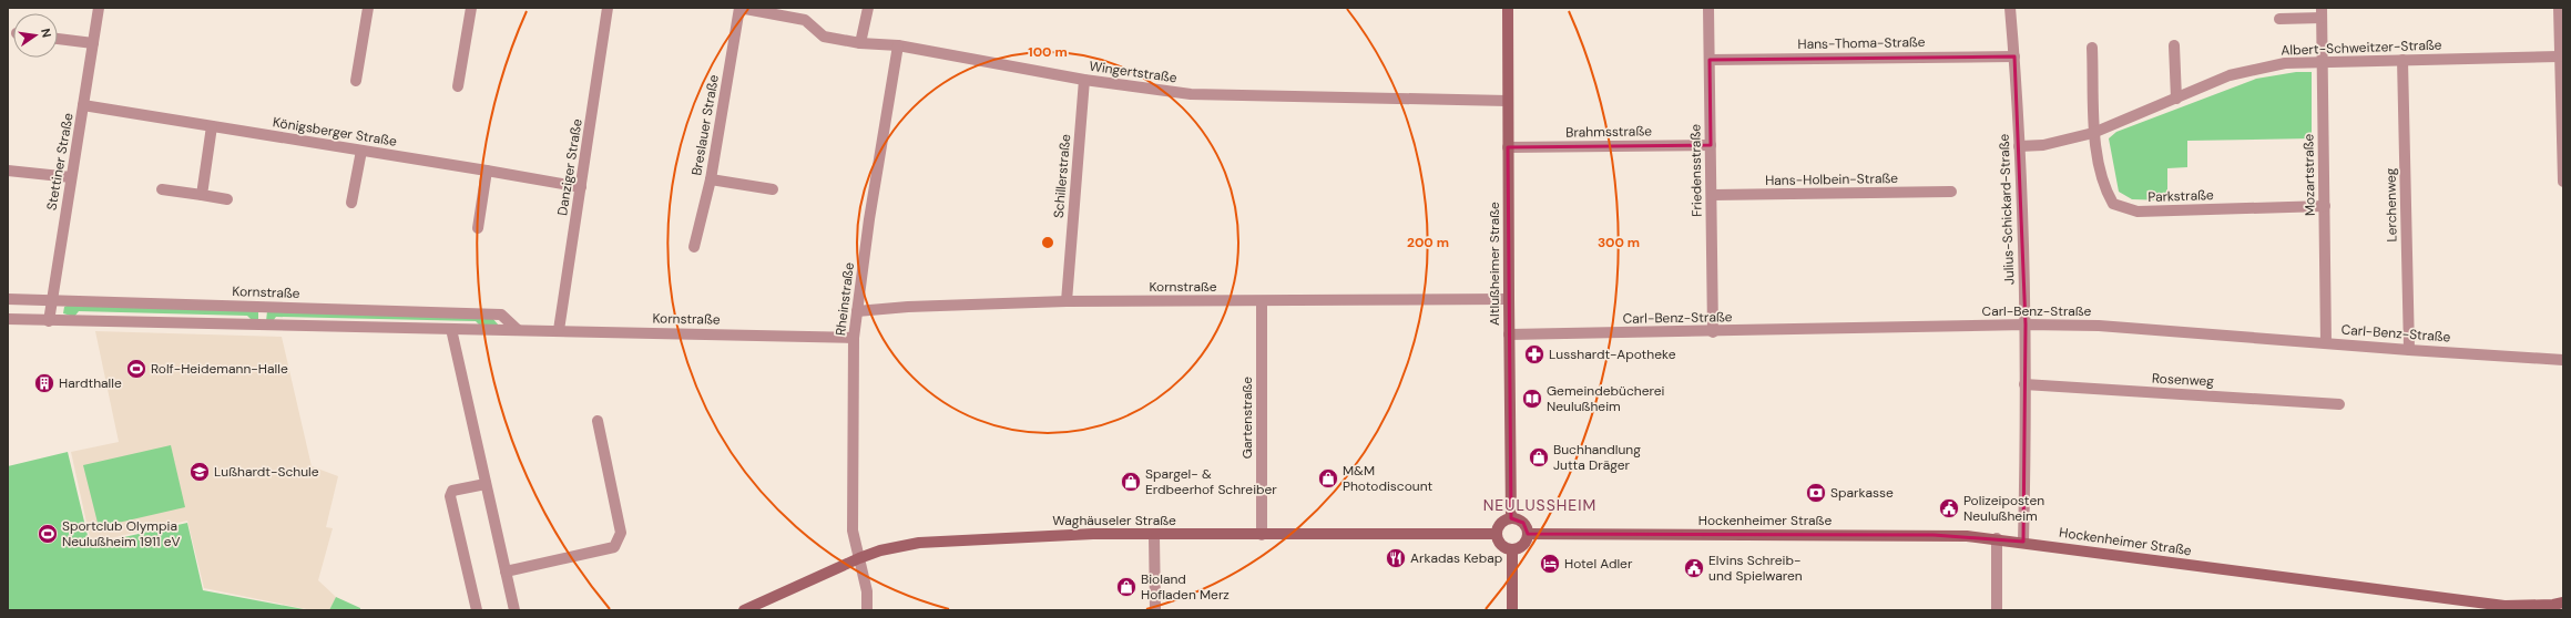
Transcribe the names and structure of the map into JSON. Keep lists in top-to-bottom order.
{
  "streets": {
    "street": [
      "Hans-Thoma-Straße",
      "Albert-Schweitzer-Straße",
      "Wingertstraße",
      "Breslauer Straße",
      "Königsberger Straße",
      "Brahmsstraße",
      "Stettiner Straße",
      "Danziger Straße",
      "Friedensstraße",
      "Mozartstraße",
      "Schillerstraße",
      "Hans-Holbein-Straße",
      "Parkstraße",
      "Lerchenweg",
      "Julius-Schickard-Straße",
      "Altlußheimer Straße",
      "Kornstraße",
      "Rheinstraße",
      "Carl-Benz-Straße",
      "Rosenweg",
      "Gartenstraße",
      "Waghäuseler Straße",
      "Hockenheimer Straße"
    ]
  },
  "crossings": [
    ["Hans-Thoma-Straße", "Friedensstraße"],
    ["Hans-Thoma-Straße", "Julius-Schickard-Straße"],
    ["Albert-Schweitzer-Straße", "Mozartstraße"],
    ["Albert-Schweitzer-Straße", "Parkstraße"],
    ["Albert-Schweitzer-Straße", "Lerchenweg"],
    ["Albert-Schweitzer-Straße", "Julius-Schickard-Straße"],
    ["Wingertstraße", "Breslauer Straße"],
    ["Wingertstraße", "Schillerstraße"],
    ["Wingertstraße", "Altlußheimer Straße"],
    ["Wingertstraße", "Rheinstraße"],
    ["Königsberger Straße", "Stettiner Straße"],
    ["Königsberger Straße", "Danziger Straße"],
    ["Brahmsstraße", "Friedensstraße"],
    ["Brahmsstraße", "Altlußheimer Straße"],
    ["Stettiner Straße", "Kornstraße"],
    ["Danziger Straße", "Kornstraße"],
    ["Friedensstraße", "Hans-Holbein-Straße"],
    ["Friedensstraße", "Carl-Benz-Straße"],
    ["Mozartstraße", "Parkstraße"],
    ["Mozartstraße", "Carl-Benz-Straße"],
    ["Schillerstraße", "Kornstraße"],
    ["Lerchenweg", "Carl-Benz-Straße"],
    ["Julius-Schickard-Straße", "Carl-Benz-Straße"],
    ["Julius-Schickard-Straße", "Rosenweg"],
    ["Julius-Schickard-Straße", "Hockenheimer Straße"],
    ["Altlußheimer Straße", "Kornstraße"],
    ["Altlußheimer Straße", "Carl-Benz-Straße"],
    ["Altlußheimer Straße", "Waghäuseler Straße"],
    ["Altlußheimer Straße", "Hockenheimer Straße"],
    ["Kornstraße", "Rheinstraße"],
    ["Kornstraße", "Gartenstraße"],
    ["Rheinstraße", "Waghäuseler Straße"],
    ["Gartenstraße", "Waghäuseler Straße"],
    ["Waghäuseler Straße", "Hockenheimer Straße"]
  ],
  "districts": ["NEULUSSHEIM"],
  "places": {
    "pharmacy": ["Lusshardt-Apotheke"],
    "sports": ["Rolf-Heidemann-Halle", "Sportclub Olympia Neulußheim 1911 eV"],
    "building": ["Hardthalle"],
    "library": ["Gemeindebücherei Neulußheim"],
    "shop": [
      "Buchhandlung Jutta Dräger",
      "M&M Photodiscount",
      "Spargel- & Erdbeerhof Schreiber",
      "Bioland Hofladen Merz"
    ],
    "school or university": ["Lußhardt-Schule"],
    "bank": ["Sparkasse"],
    "public building": ["Polizeiposten Neulußheim", "Elvins Schreib- und Spielwaren"],
    "restaurant": ["Arkadas Kebap"],
    "hotel": ["Hotel Adler"]
  },
  "north": "right",
  "rings": ["100 m", "200 m", "300 m"]
}
